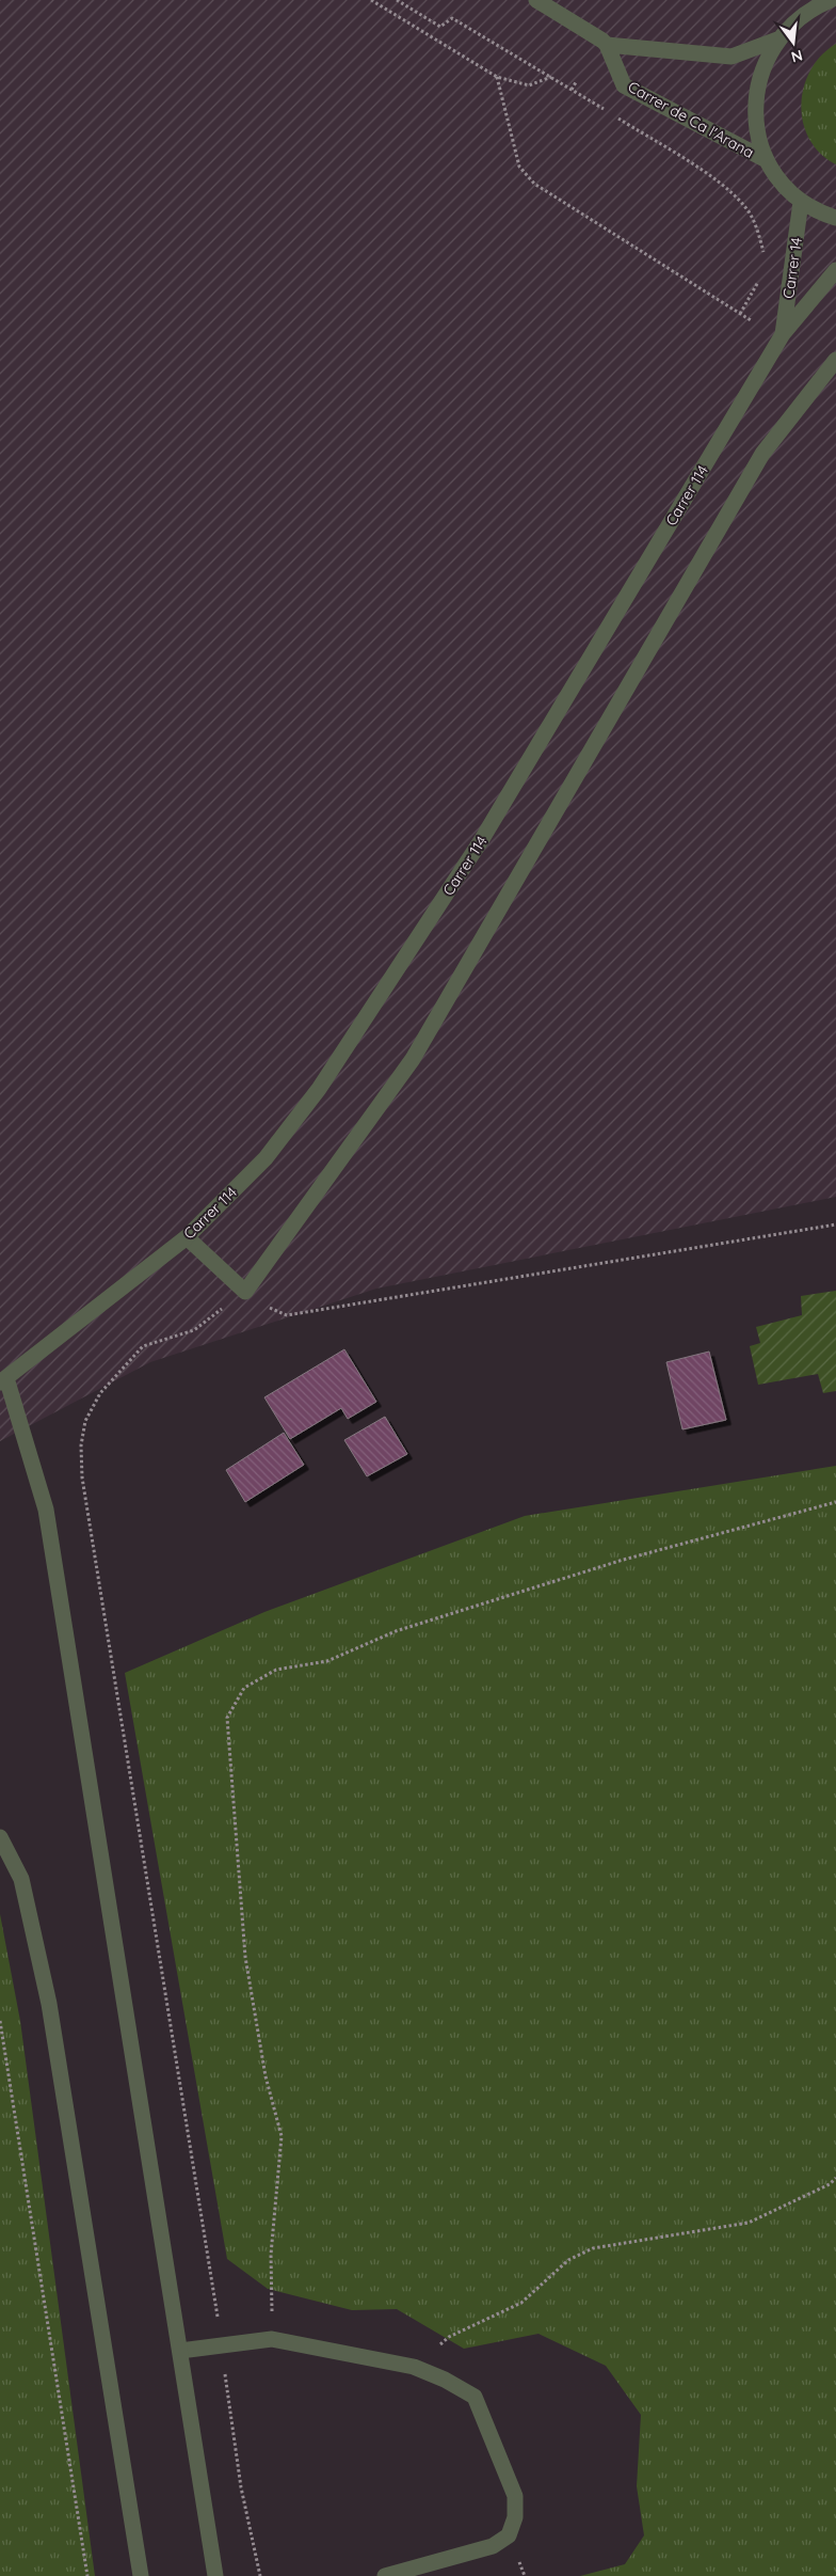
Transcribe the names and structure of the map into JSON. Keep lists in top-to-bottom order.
{
  "streets": {
    "street": ["Carrer de Ca l'Arana", "Carrer 14", "Carrer 114"]
  },
  "crossings": [
    ["Carrer 14", "Carrer 114"]
  ],
  "north": "bottom"
}
